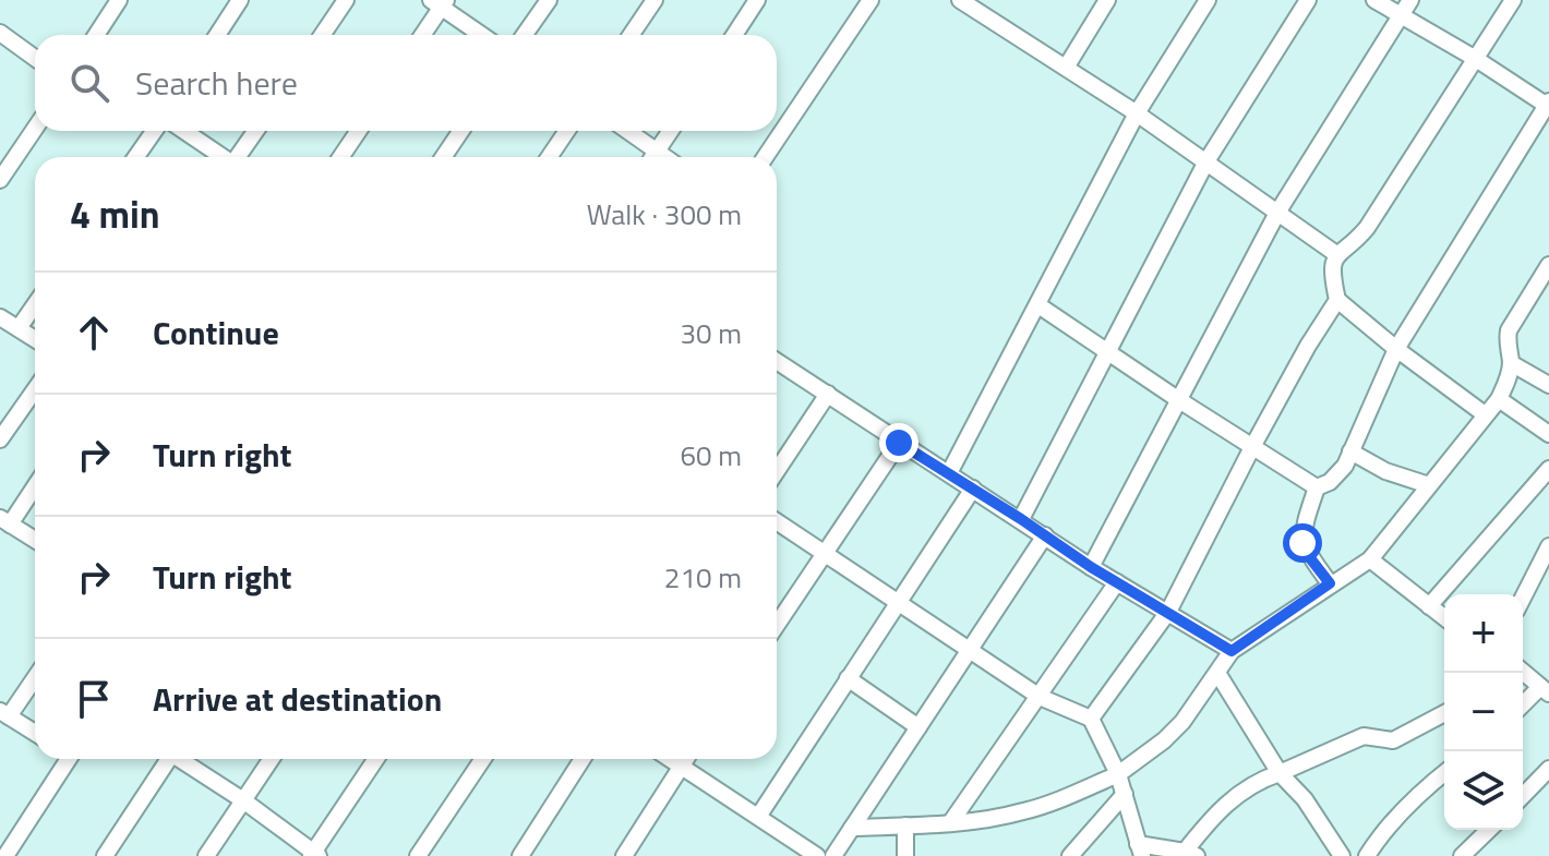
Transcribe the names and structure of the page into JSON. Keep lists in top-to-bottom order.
{
  "page": {
    "search": "Search here",
    "heading": ["4 min", "Walk · 300 m"],
    "list": [
      ["Continue", "30 m"],
      ["Turn right", "60 m"],
      ["Turn right", "210 m"],
      "Arrive at destination"
    ],
    "map_buttons": ["+", "−"]
  }
}
